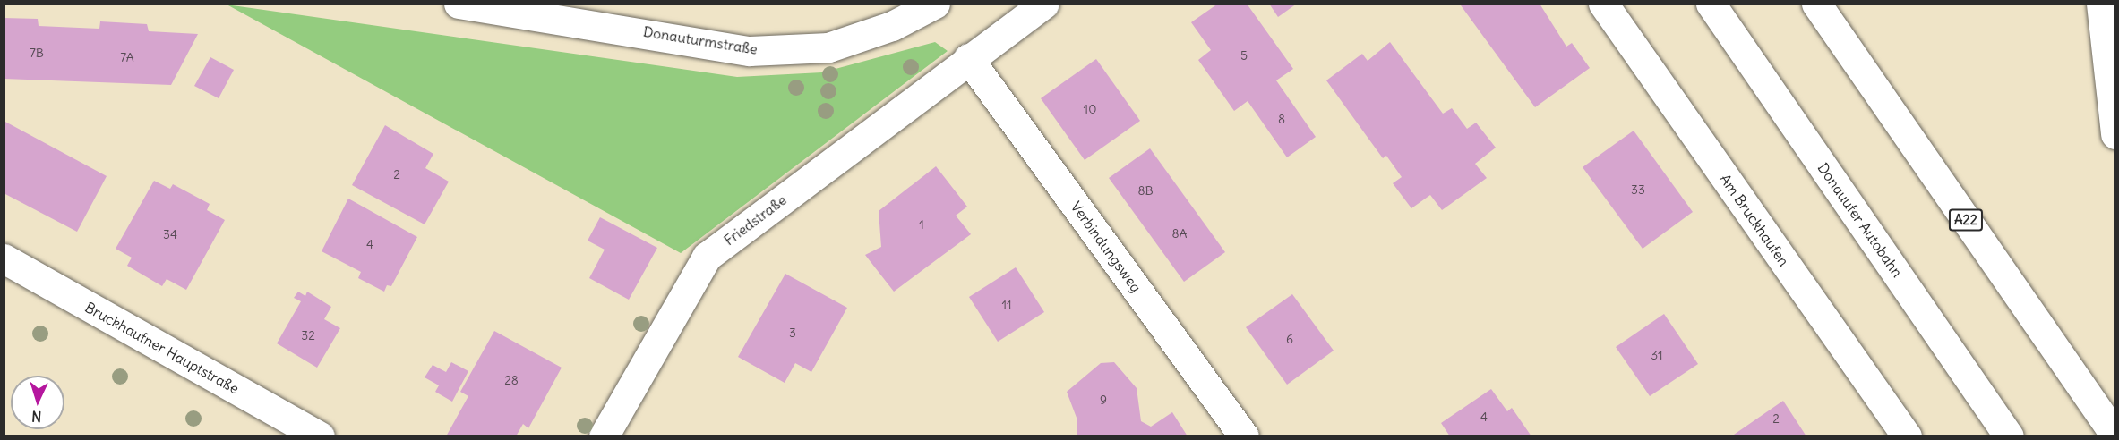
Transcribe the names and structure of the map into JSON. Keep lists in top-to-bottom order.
{
  "streets": {
    "main road": [
      "Donauturmstraße",
      "Friedstraße",
      "Am Bruckhaufen",
      "Donauufer Autobahn",
      "A22",
      "Verbindungsweg",
      "Bruckhaufner Hauptstraße"
    ]
  },
  "crossings": [
    ["Friedstraße", "Verbindungsweg"]
  ],
  "house_numbers": [
    "7B",
    "5",
    "7A",
    "10",
    "8",
    "2",
    "33",
    "8B",
    "1",
    "8A",
    "34",
    "4",
    "11",
    "3",
    "32",
    "6",
    "31",
    "28",
    "9",
    "4",
    "2"
  ],
  "north": "bottom"
}
